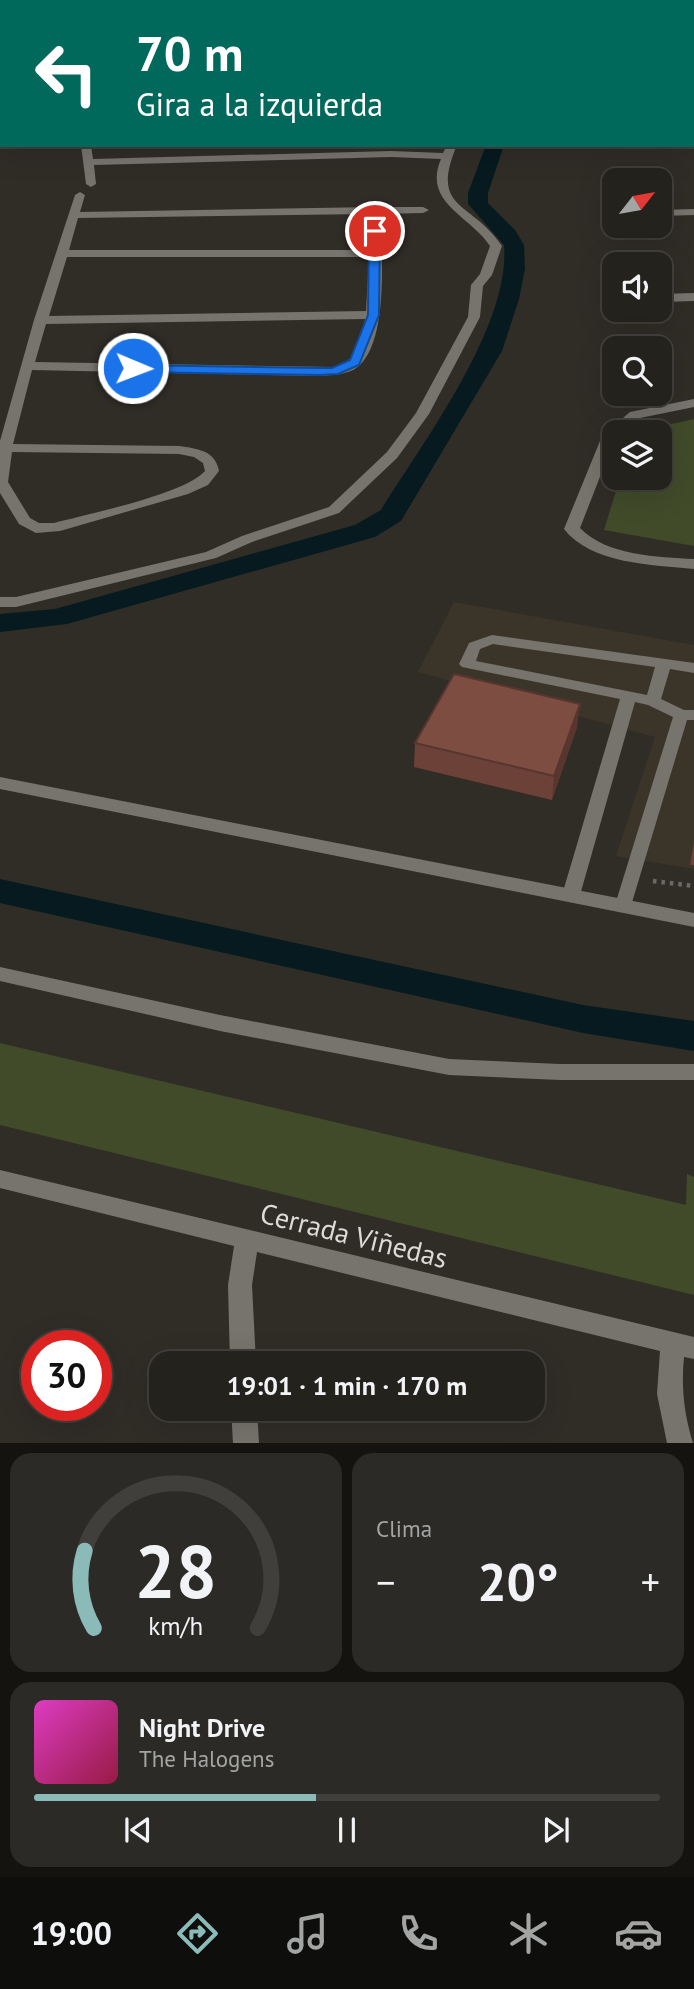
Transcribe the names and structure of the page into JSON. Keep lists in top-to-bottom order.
{
  "streets": {
    "street": ["Cerrada Viñedas"]
  },
  "north": "top right",
  "page": {
    "turn": ["70 m", "Gira a la izquierda"],
    "limit": "30",
    "trip": "19:01 · 1 min · 170 m",
    "tile": "Clima",
    "heat": ["−", "20°", "+"],
    "song": ["Night Drive", "The Halogens"],
    "tabs": "19:00",
    "gauge": ["28", "km/h"]
  }
}
